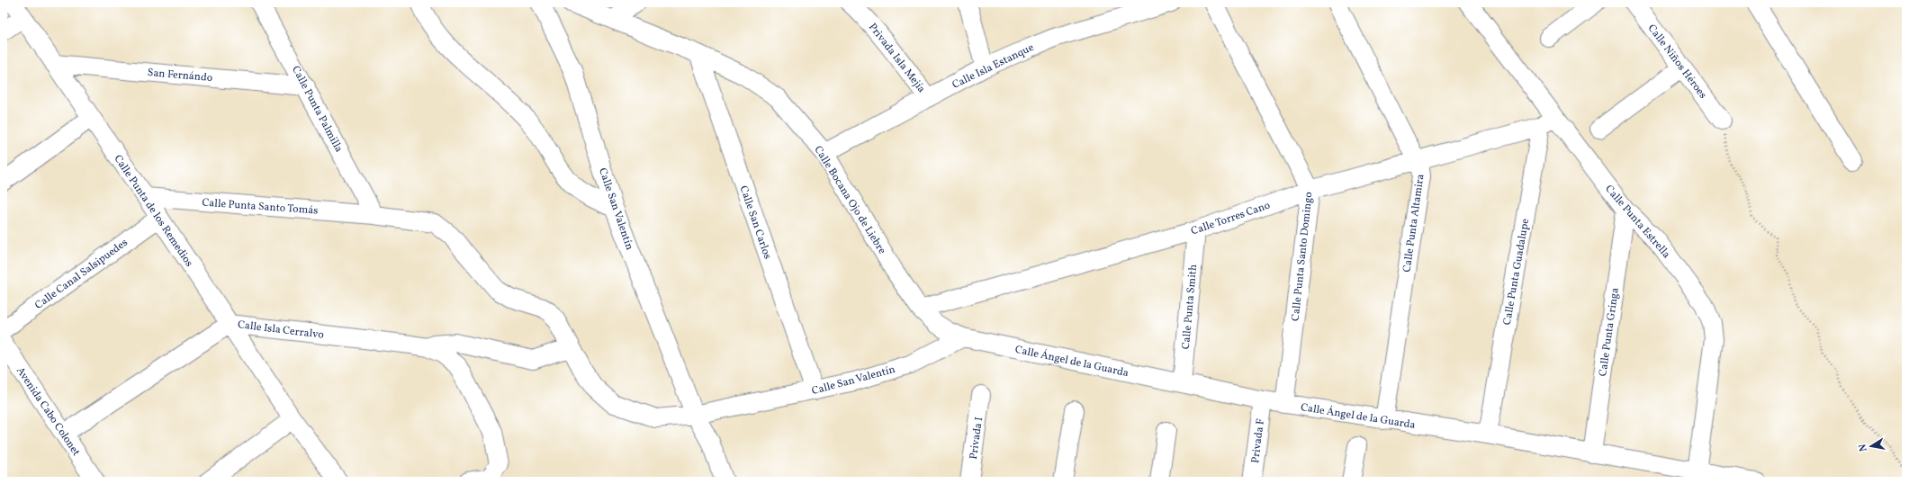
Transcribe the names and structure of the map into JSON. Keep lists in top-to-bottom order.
{
  "streets": {
    "street": [
      "Privada Isla Mejía",
      "Calle Niños Héroes",
      "Calle Isla Estanque",
      "San Fernándo",
      "Calle Punta Palmilla",
      "Calle Bocana Ojo de Liebre",
      "Calle Punta Santo Tomás",
      "Calle San Valentín",
      "Calle Punta de los Remedios",
      "Calle Torres Cano",
      "Calle Punta Estrella",
      "Calle San Carlos",
      "Calle Punta Altamira",
      "Calle Punta Santo Domingo",
      "Calle Punta Guadalupe",
      "Calle Canal Salsipuedes",
      "Calle Punta Smith",
      "Calle Isla Cerralvo",
      "Calle Punta Gringa",
      "Calle Ángel de la Guarda",
      "Avenida Cabo Colonet",
      "Privada I",
      "Privada F"
    ]
  },
  "crossings": [
    ["Privada Isla Mejía", "Calle Isla Estanque"],
    ["Calle Isla Estanque", "Calle Bocana Ojo de Liebre"],
    ["San Fernándo", "Calle Punta Palmilla"],
    ["San Fernándo", "Calle Punta de los Remedios"],
    ["Calle Punta Palmilla", "Calle Punta Santo Tomás"],
    ["Calle Bocana Ojo de Liebre", "Calle San Valentín"],
    ["Calle Bocana Ojo de Liebre", "Calle Torres Cano"],
    ["Calle Bocana Ojo de Liebre", "Calle San Carlos"],
    ["Calle Bocana Ojo de Liebre", "Calle Ángel de la Guarda"],
    ["Calle Punta Santo Tomás", "Calle San Valentín"],
    ["Calle Punta Santo Tomás", "Calle Punta de los Remedios"],
    ["Calle San Valentín", "Calle San Carlos"],
    ["Calle San Valentín", "Calle Ángel de la Guarda"],
    ["Calle Punta de los Remedios", "Calle Canal Salsipuedes"],
    ["Calle Punta de los Remedios", "Calle Isla Cerralvo"],
    ["Calle Torres Cano", "Calle Punta Estrella"],
    ["Calle Torres Cano", "Calle Punta Altamira"],
    ["Calle Torres Cano", "Calle Punta Santo Domingo"],
    ["Calle Torres Cano", "Calle Punta Guadalupe"],
    ["Calle Torres Cano", "Calle Punta Smith"],
    ["Calle Punta Estrella", "Calle Punta Guadalupe"],
    ["Calle Punta Estrella", "Calle Punta Gringa"],
    ["Calle Punta Estrella", "Calle Ángel de la Guarda"],
    ["Calle Punta Altamira", "Calle Ángel de la Guarda"],
    ["Calle Punta Santo Domingo", "Calle Ángel de la Guarda"],
    ["Calle Punta Guadalupe", "Calle Ángel de la Guarda"],
    ["Calle Punta Smith", "Calle Ángel de la Guarda"],
    ["Calle Isla Cerralvo", "Avenida Cabo Colonet"],
    ["Calle Punta Gringa", "Calle Ángel de la Guarda"],
    ["Calle Ángel de la Guarda", "Privada F"]
  ],
  "north": "left"
}
